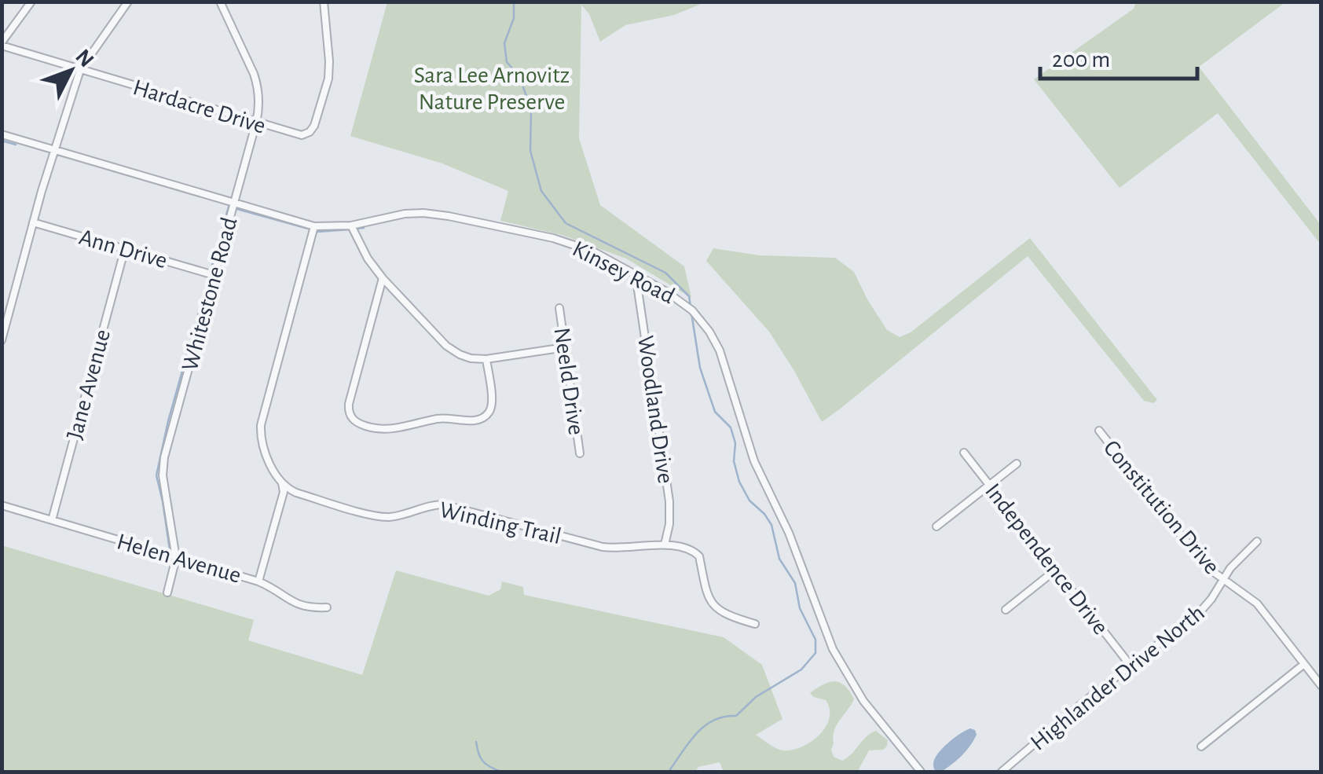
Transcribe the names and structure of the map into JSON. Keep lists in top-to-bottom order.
{
  "streets": {
    "street": [
      "Hardacre Drive",
      "Ann Drive",
      "Kinsey Road",
      "Whitestone Road",
      "Neeld Drive",
      "Jane Avenue",
      "Woodland Drive",
      "Constitution Drive",
      "Winding Trail",
      "Helen Avenue",
      "Independence Drive",
      "Highlander Drive North"
    ]
  },
  "crossings": [
    ["Hardacre Drive", "Whitestone Road"],
    ["Ann Drive", "Whitestone Road"],
    ["Ann Drive", "Jane Avenue"],
    ["Kinsey Road", "Whitestone Road"],
    ["Kinsey Road", "Woodland Drive"],
    ["Whitestone Road", "Helen Avenue"],
    ["Jane Avenue", "Helen Avenue"],
    ["Woodland Drive", "Winding Trail"],
    ["Constitution Drive", "Highlander Drive North"],
    ["Winding Trail", "Helen Avenue"],
    ["Independence Drive", "Highlander Drive North"]
  ],
  "parks": ["Sara Lee Arnovitz Nature Preserve"],
  "scale_bar": "200 m",
  "north": "top right"
}
